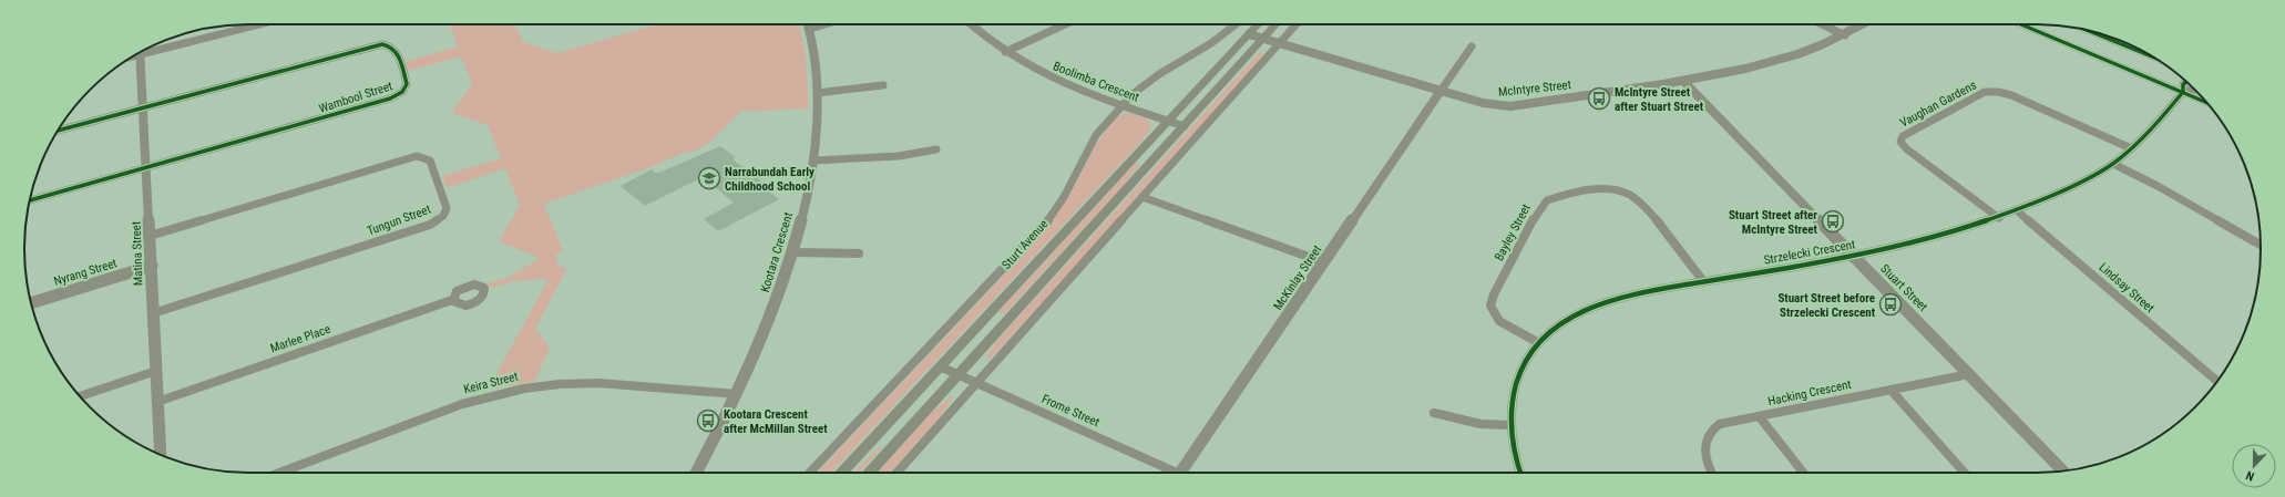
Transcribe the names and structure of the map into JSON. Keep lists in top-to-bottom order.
{
  "streets": {
    "main road": ["Sturt Avenue"],
    "street": [
      "Boolimba Crescent",
      "McIntyre Street",
      "Wambool Street",
      "Vaughan Gardens",
      "Tungun Street",
      "Bayley Street",
      "Kootara Crescent",
      "Strzelecki Crescent",
      "Matina Street",
      "Nyrang Street",
      "McKinlay Street",
      "Stuart Street",
      "Lindsay Street",
      "Marlee Place",
      "Keira Street",
      "Hacking Crescent",
      "Frome Street"
    ]
  },
  "crossings": [
    ["Boolimba Crescent", "Sturt Avenue"],
    ["McIntyre Street", "Sturt Avenue"],
    ["McIntyre Street", "McKinlay Street"],
    ["McIntyre Street", "Stuart Street"],
    ["Wambool Street", "Matina Street"],
    ["Vaughan Gardens", "Strzelecki Crescent"],
    ["Tungun Street", "Matina Street"],
    ["Bayley Street", "Strzelecki Crescent"],
    ["Sturt Avenue", "Frome Street"],
    ["Kootara Crescent", "Keira Street"],
    ["Strzelecki Crescent", "Stuart Street"],
    ["Strzelecki Crescent", "Lindsay Street"],
    ["Matina Street", "Nyrang Street"],
    ["Matina Street", "Marlee Place"],
    ["Stuart Street", "Hacking Crescent"]
  ],
  "places": {
    "bus stop": [
      "McIntyre Street after Stuart Street",
      "Stuart Street after McIntyre Street",
      "Stuart Street before Strzelecki Crescent",
      "Kootara Crescent after McMillan Street"
    ],
    "school or university": ["Narrabundah Early Childhood School"]
  },
  "north": "bottom"
}
